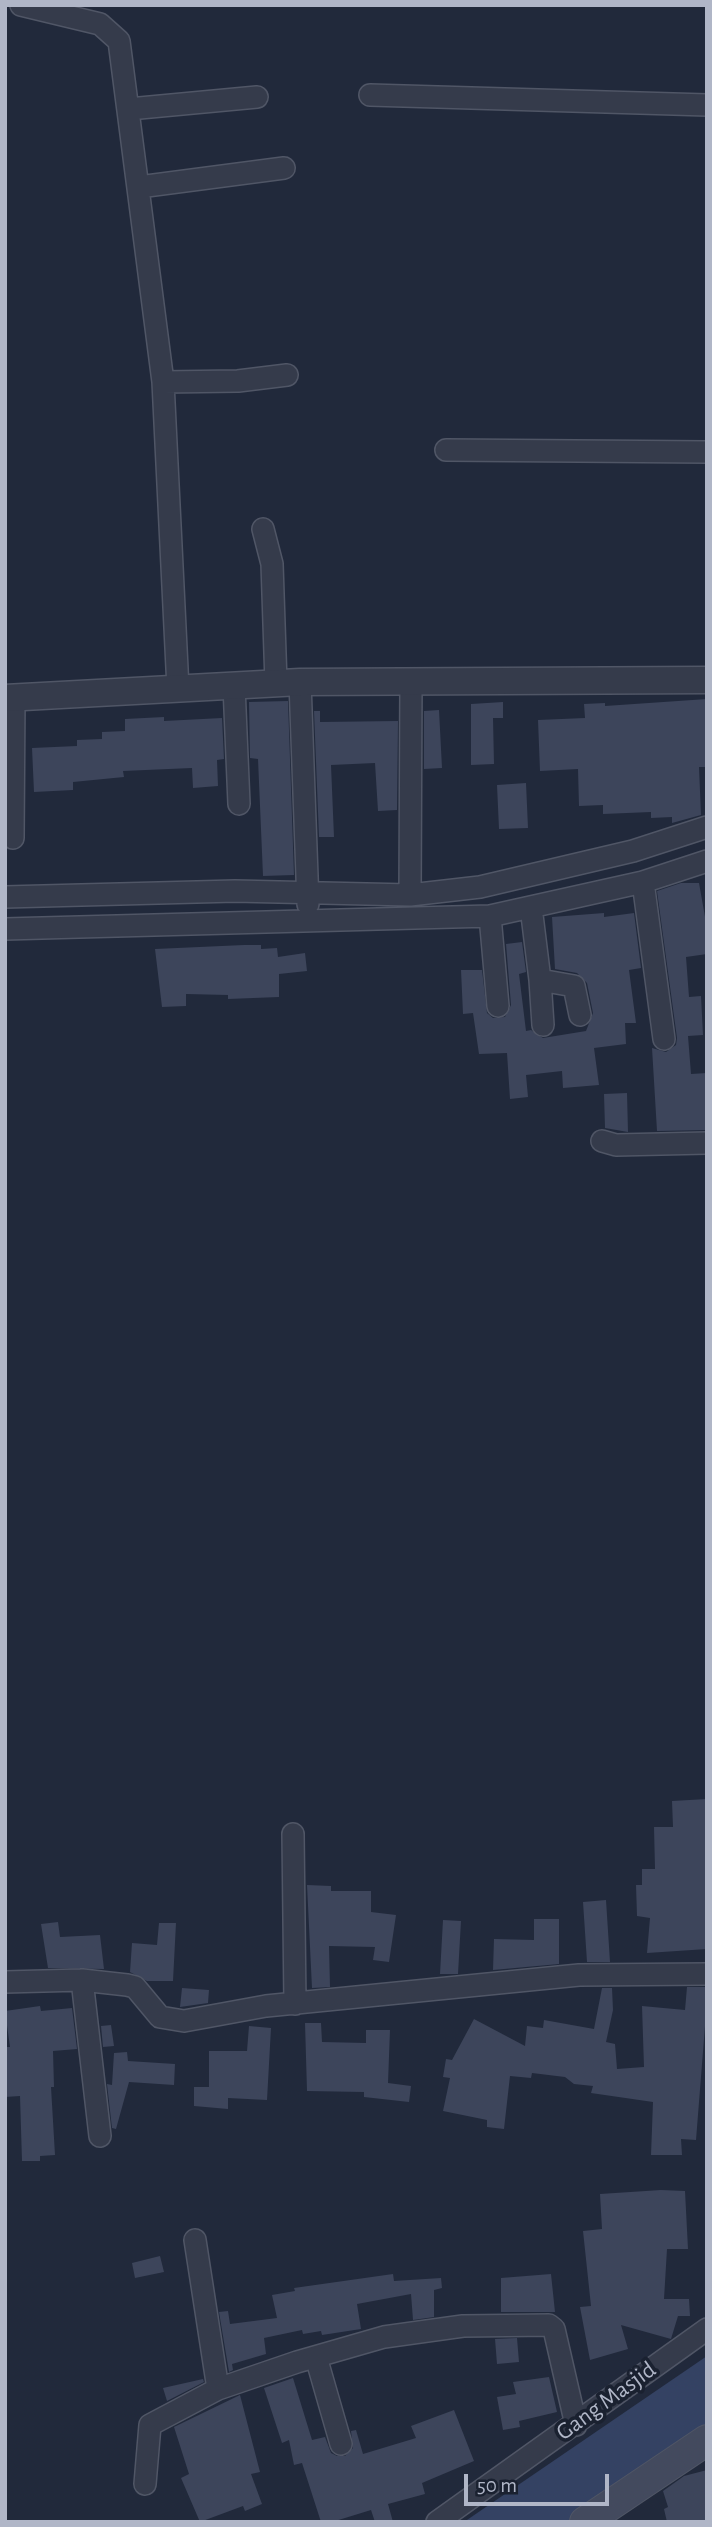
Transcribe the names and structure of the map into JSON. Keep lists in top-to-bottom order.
{
  "streets": {
    "street": ["Gang Masjid"]
  },
  "scale_bar": "50 m"
}
